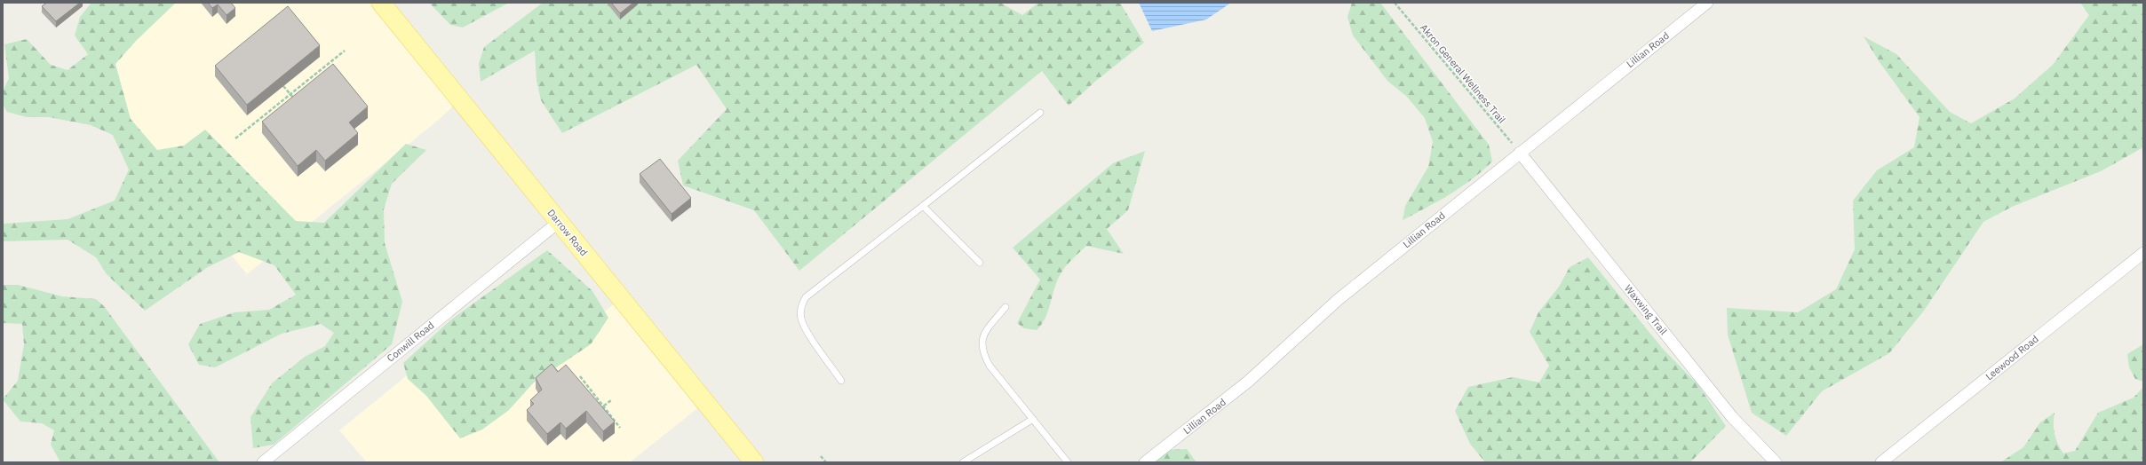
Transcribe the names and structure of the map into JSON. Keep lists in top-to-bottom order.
{
  "streets": {
    "main road": ["Darrow Road"],
    "street": [
      "Lillian Road",
      "Waxwing Trail",
      "Conwill Road",
      "Leewood Road"
    ],
    "path": ["Akron General Wellness Trail"]
  },
  "crossings": [
    ["Lillian Road", "Akron General Wellness Trail"],
    ["Lillian Road", "Waxwing Trail"],
    ["Akron General Wellness Trail", "Waxwing Trail"],
    ["Darrow Road", "Conwill Road"]
  ]
}
